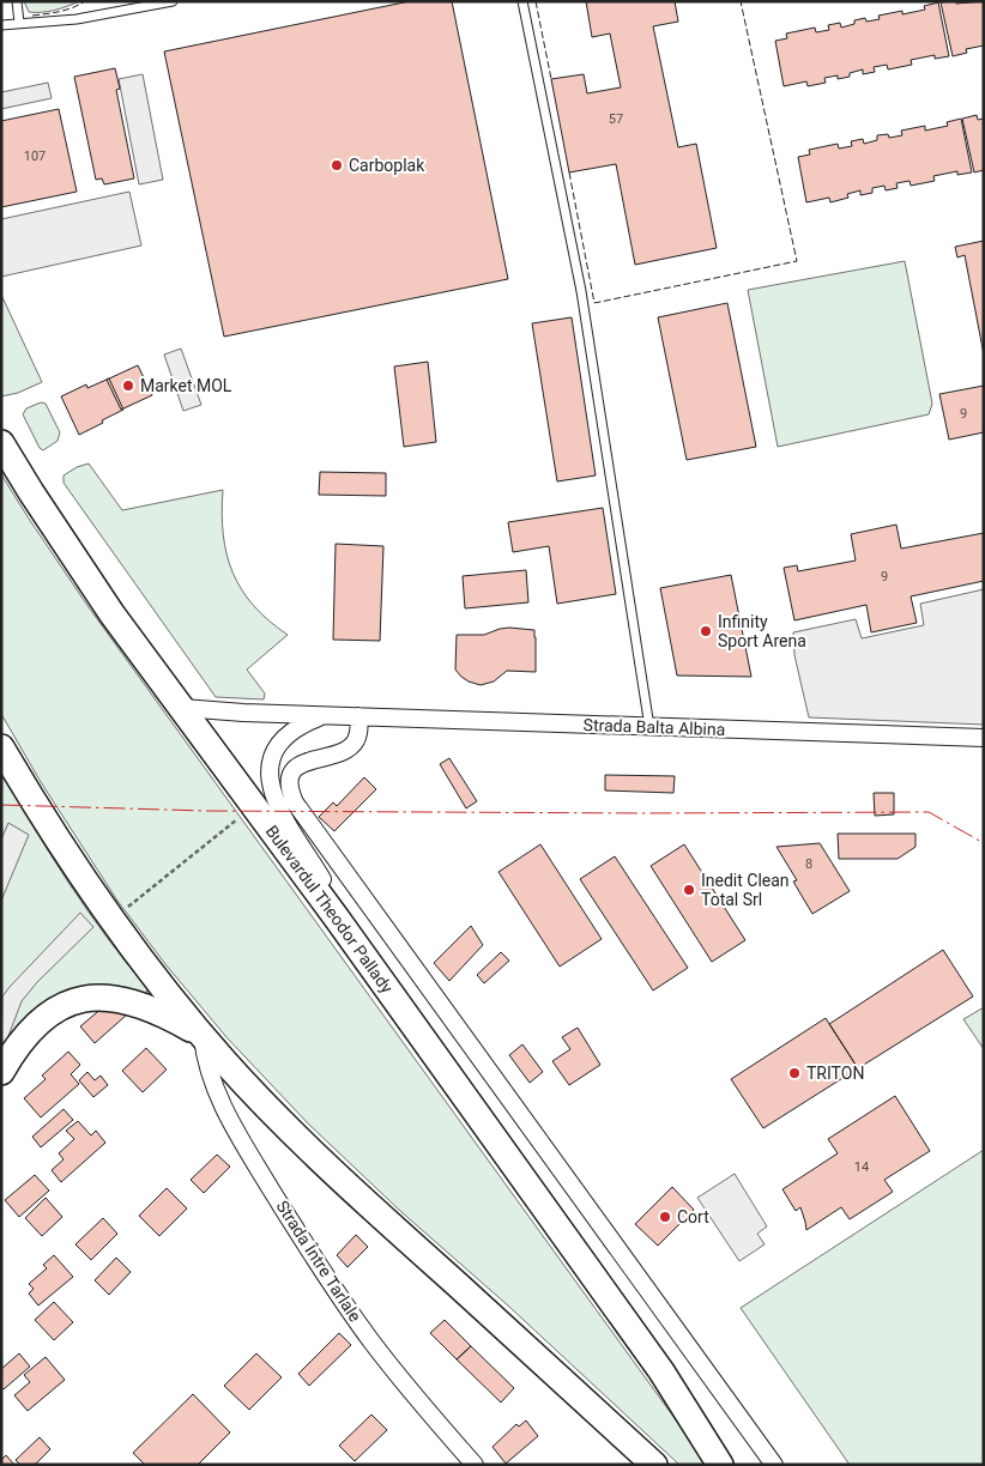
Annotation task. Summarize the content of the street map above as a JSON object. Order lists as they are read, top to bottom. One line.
{"streets":{"main road":["Bulevardul Theodor Pallady"],"street":["Strada Balta Albina","Strada Între Tarlale"]},"crossings":[["Strada Balta Albina","Bulevardul Theodor Pallady"]],"places":["Carboplak","Market MOL","Infinity Sport Arena","Inedit Clean Total Srl","TRITON","Cort"],"house_numbers":["57","107","9","9","8","14"]}
